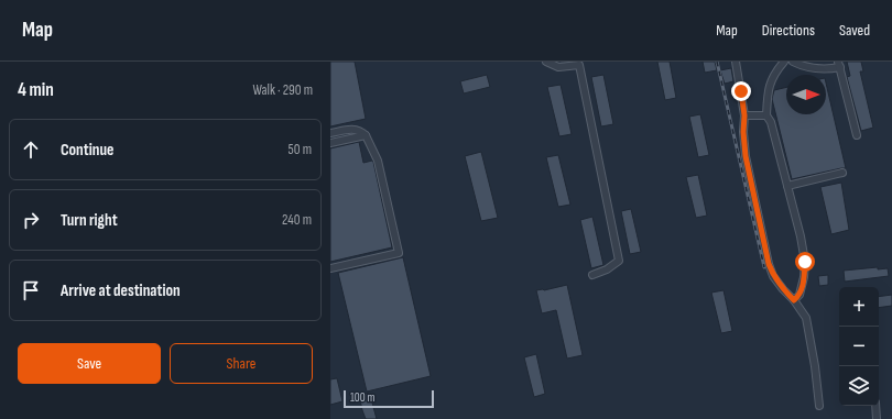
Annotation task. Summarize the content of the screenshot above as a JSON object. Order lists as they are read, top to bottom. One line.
{"scale_bar":"100 m","north":"right","page":{"header":"Map","nav":["Map","Directions","Saved"],"heading":["4 min","Walk · 290 m"],"list":[["Continue","50 m"],["Turn right","240 m"],"Arrive at destination"],"map_buttons":["+","−"],"buttons":["Save","Share"],"scale":"100 m"}}
